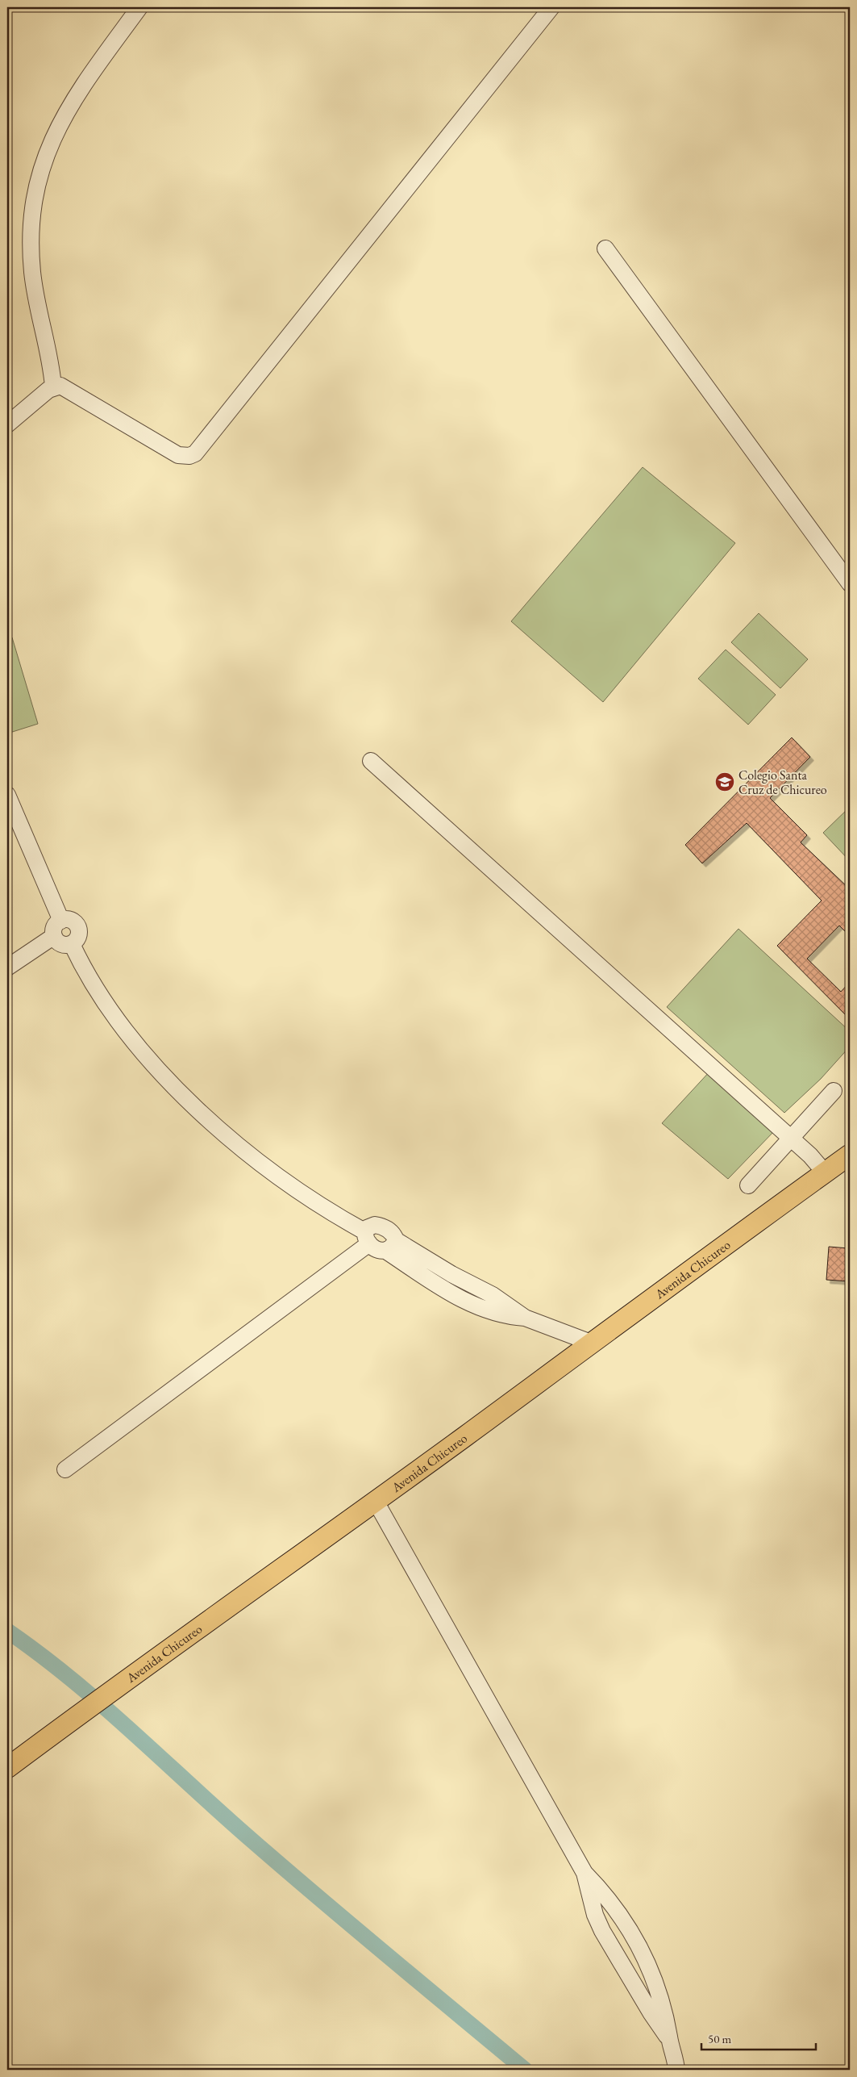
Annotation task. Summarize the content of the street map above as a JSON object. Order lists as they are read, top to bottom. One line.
{"streets":{"main road":["Avenida Chicureo"]},"places":{"school or university":["Colegio Santa Cruz de Chicureo"]},"scale_bar":"50 m"}
